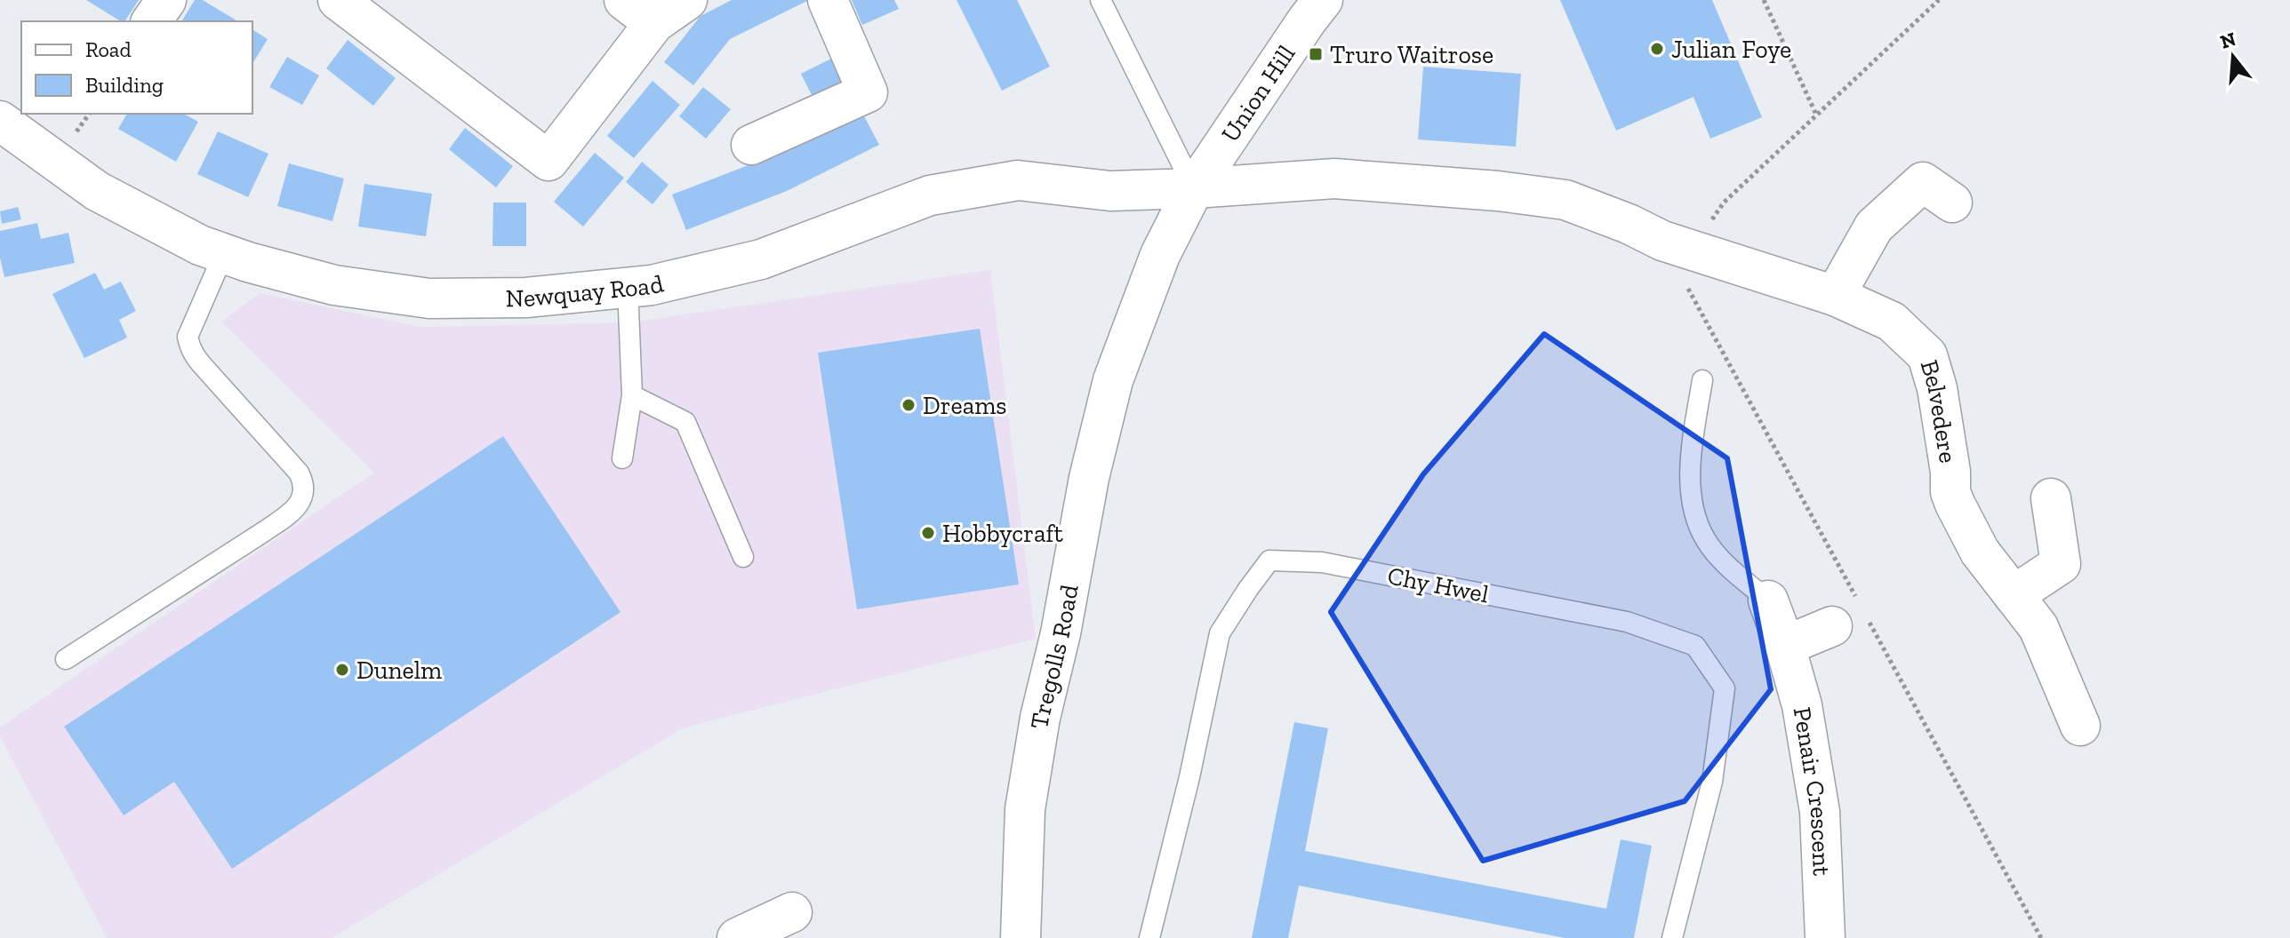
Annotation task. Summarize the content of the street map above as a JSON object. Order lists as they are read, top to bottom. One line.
{"streets":{"main road":["Union Hill","Newquay Road","Belvedere","Tregolls Road","Penair Crescent"],"lane":["Chy Hwel"]},"crossings":[["Union Hill","Newquay Road"],["Union Hill","Tregolls Road"],["Newquay Road","Belvedere"]],"places":{"other":["Julian Foye","Dreams","Hobbycraft","Dunelm"],"transit":["Truro Waitrose"]},"legend":["Road","Building"],"north":"top"}
